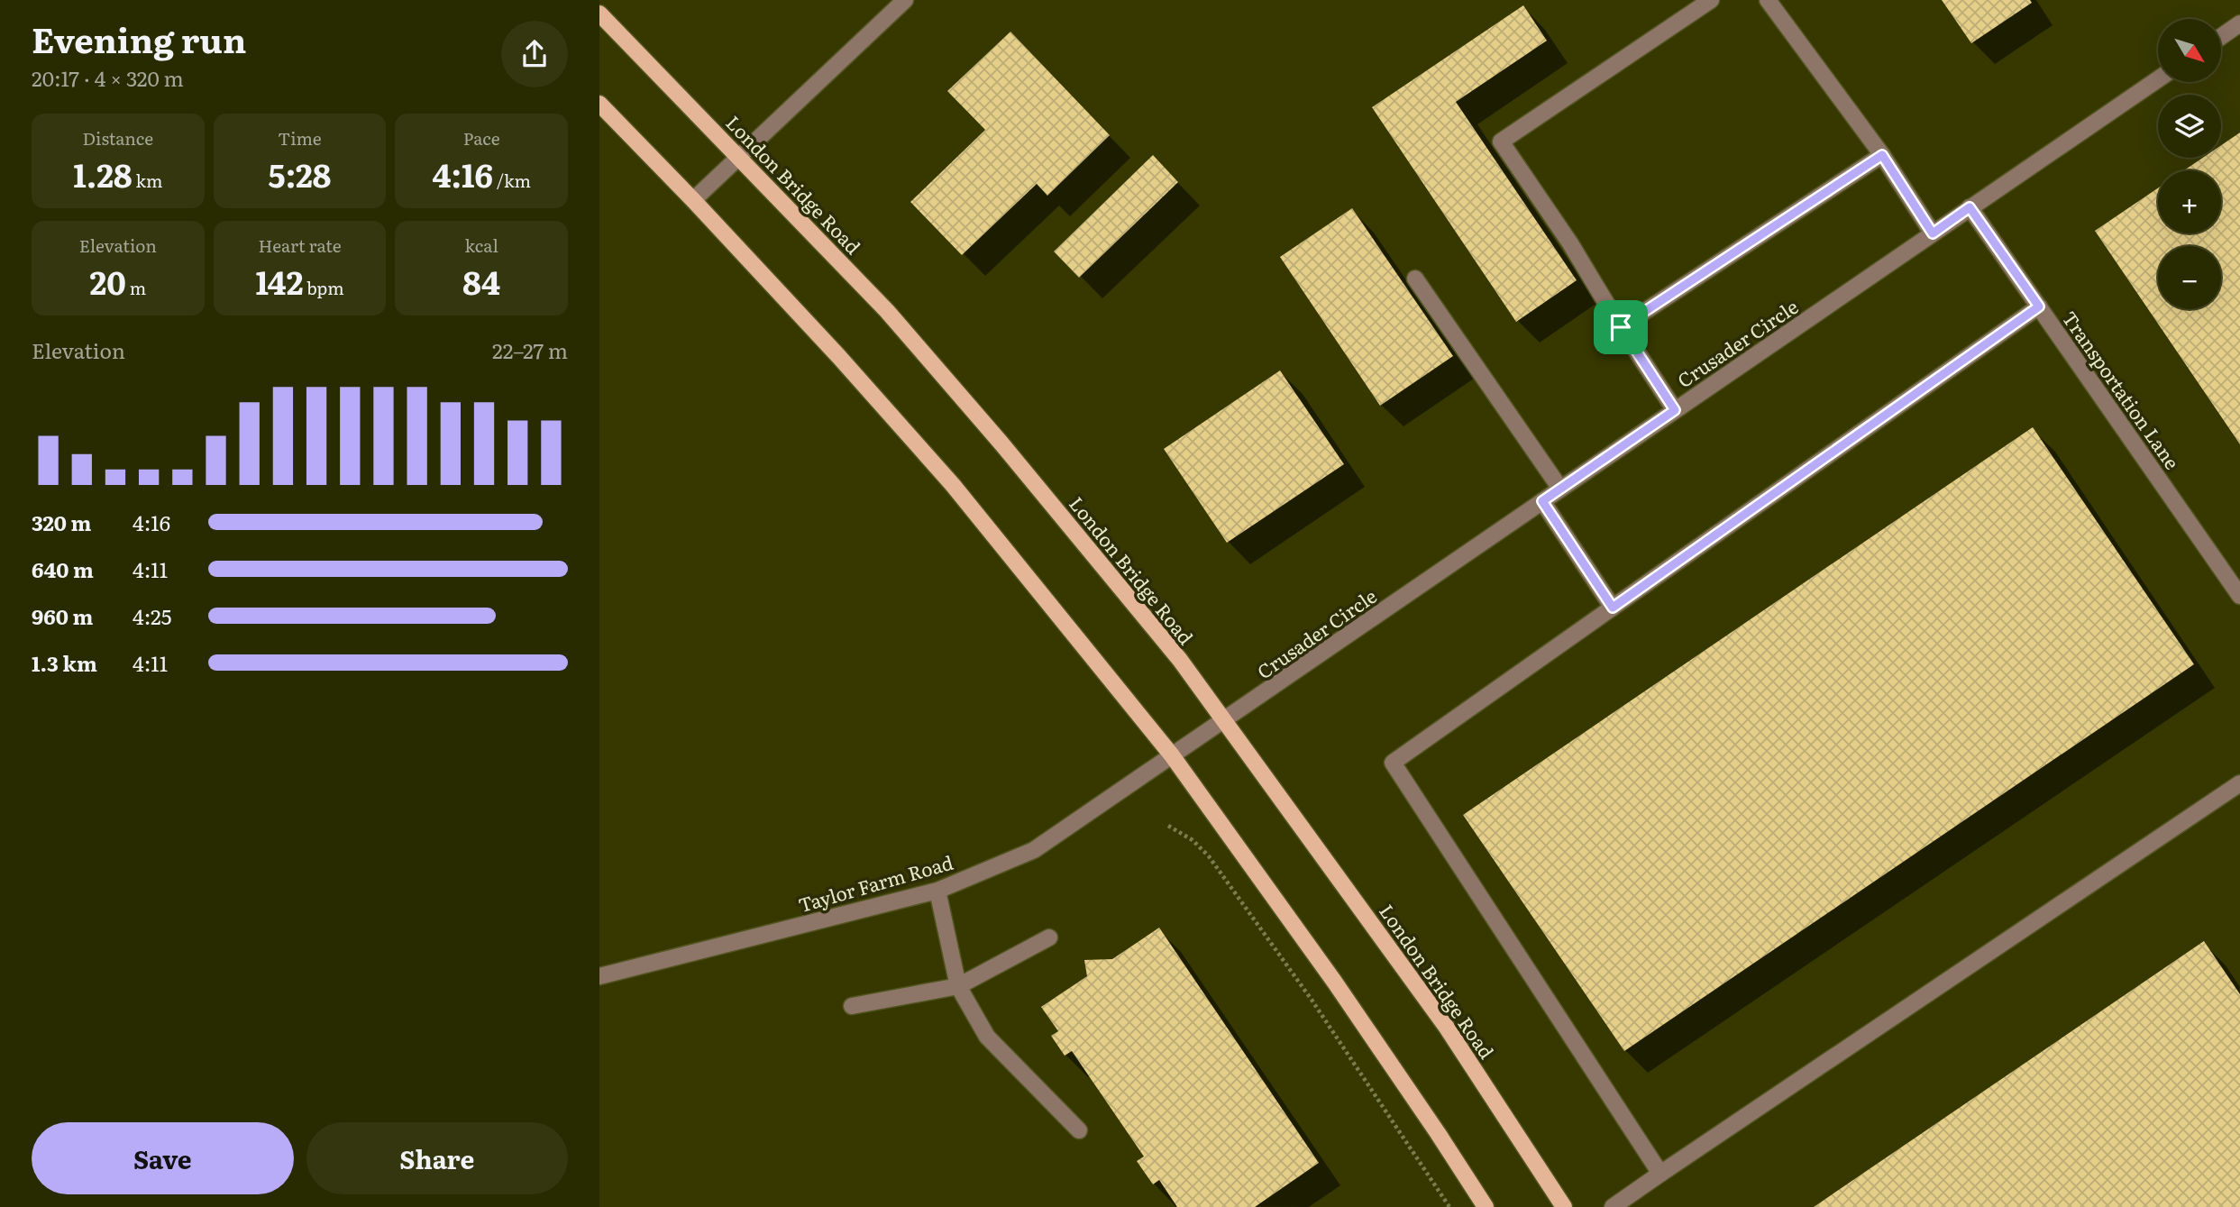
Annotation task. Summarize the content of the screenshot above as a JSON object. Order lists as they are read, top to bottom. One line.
{"streets":{"main road":["London Bridge Road"],"street":["Crusader Circle","Transportation Lane","Taylor Farm Road"]},"crossings":[["London Bridge Road","Crusader Circle"],["Crusader Circle","Transportation Lane"],["Crusader Circle","Taylor Farm Road"]],"north":"bottom right","page":{"heading":["Evening run","20:17 · 4 × 320 m"],"map_buttons":["+","−"],"stats":[["Distance","1.28 km"],["Time","5:28"],["Pace","4:16 /km"],["Elevation","20 m"],["Heart rate","142 bpm"],["kcal","84"]],"chart":["Elevation","22–27 m"],"list":[{"name":"320 m","note":"4:16"},{"name":"640 m","note":"4:11"},{"name":"960 m","note":"4:25"},{"name":"1.3 km","note":"4:11"}],"buttons":["Save","Share"]}}
